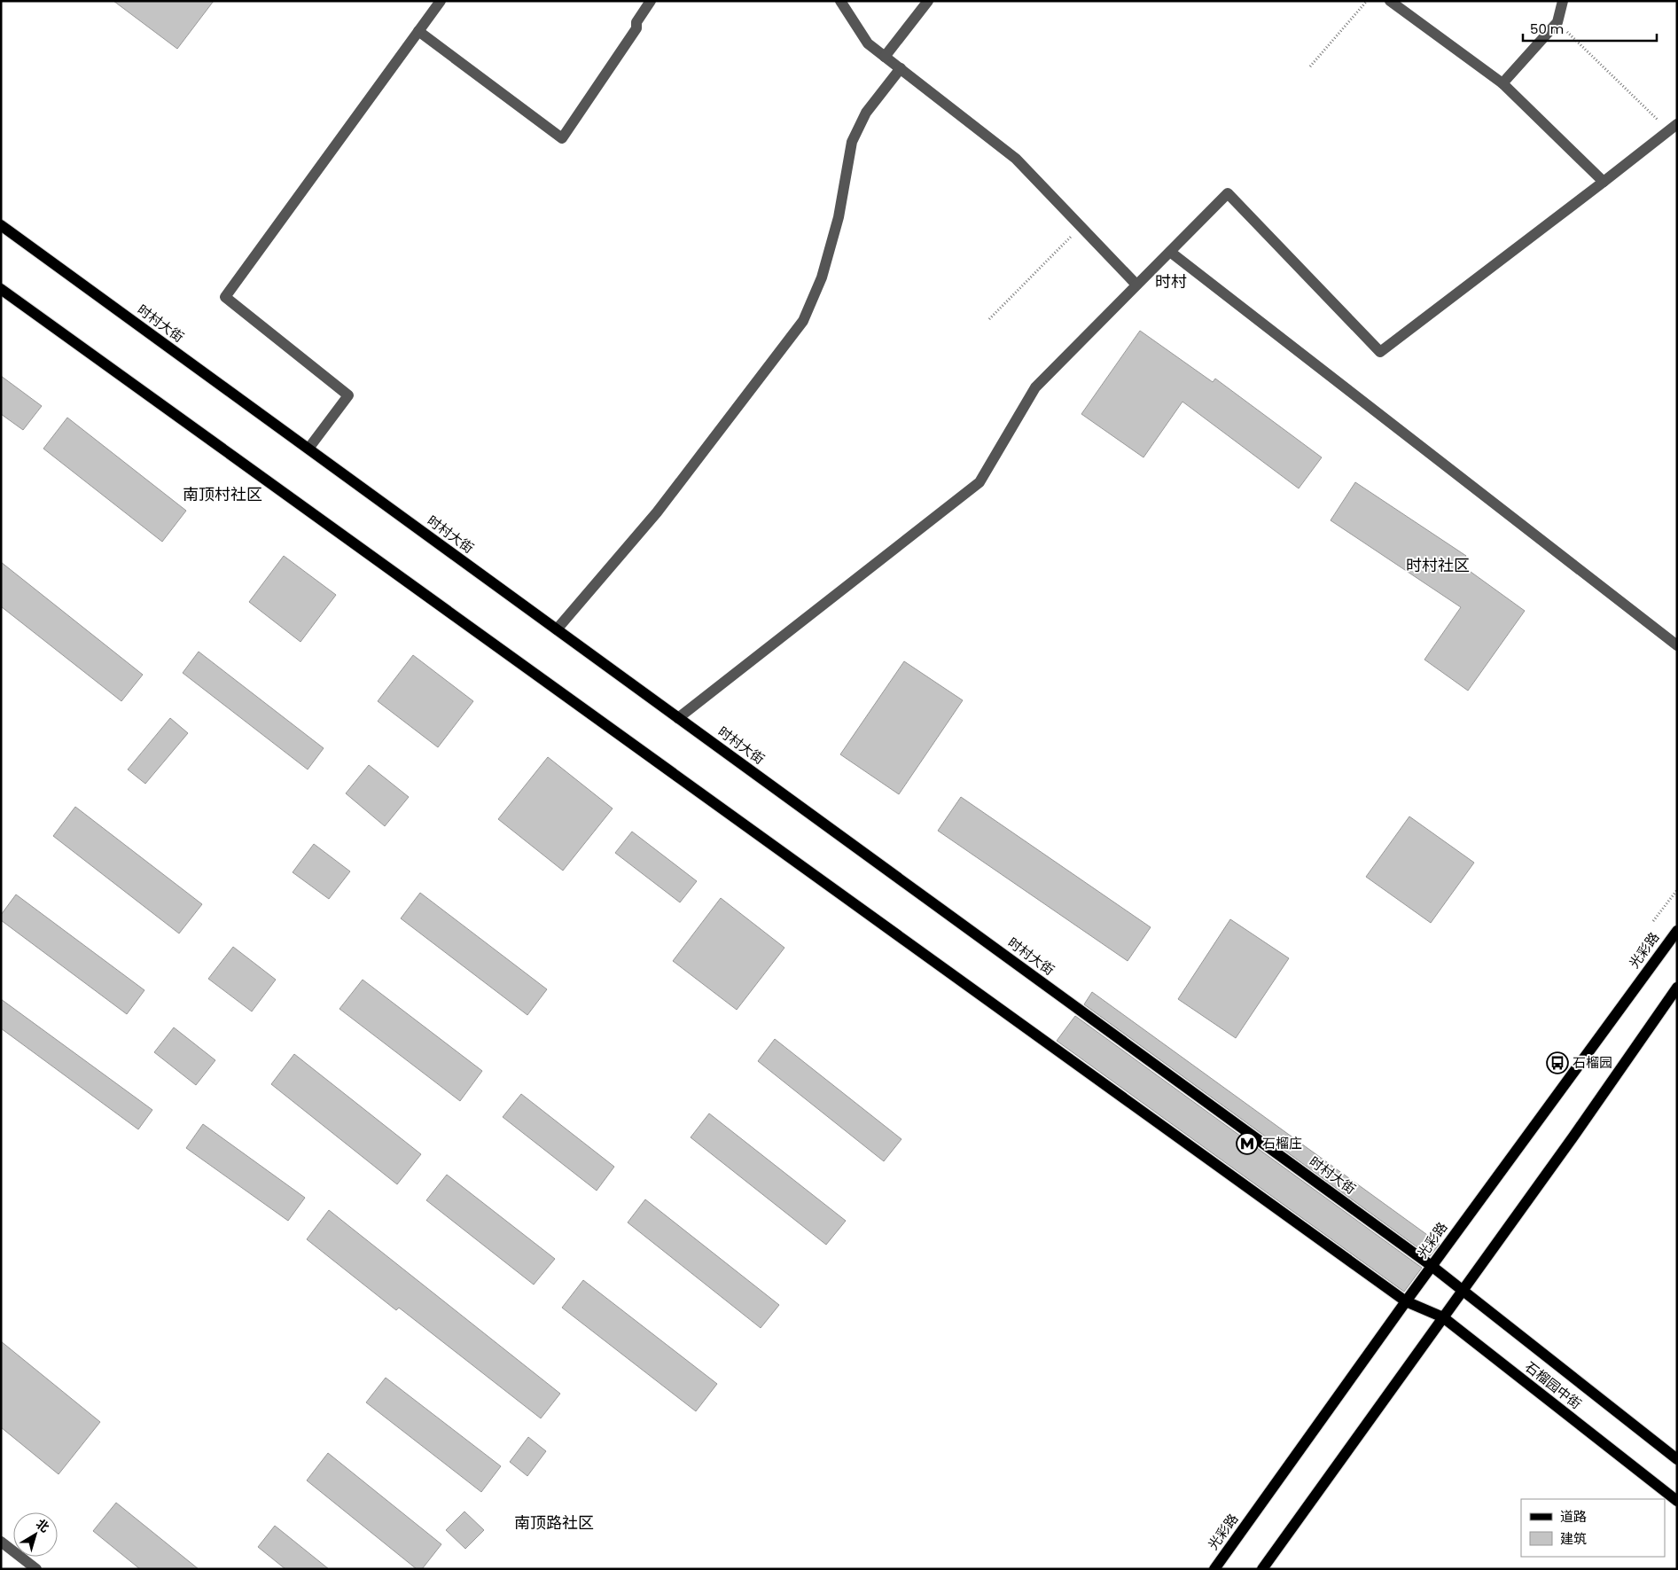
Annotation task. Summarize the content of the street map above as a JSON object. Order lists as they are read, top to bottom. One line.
{"streets":{"main road":["时村大街","光彩路","石榴园中街"]},"crossings":[["时村大街","光彩路"],["时村大街","石榴园中街"],["光彩路","石榴园中街"]],"districts":["时村","南顶村社区","时村社区","南顶路社区"],"places":{"bus stop":["石榴园"],"metro station":["石榴庄"]},"legend":["道路","建筑"],"scale_bar":"50 m","north":"top right"}
